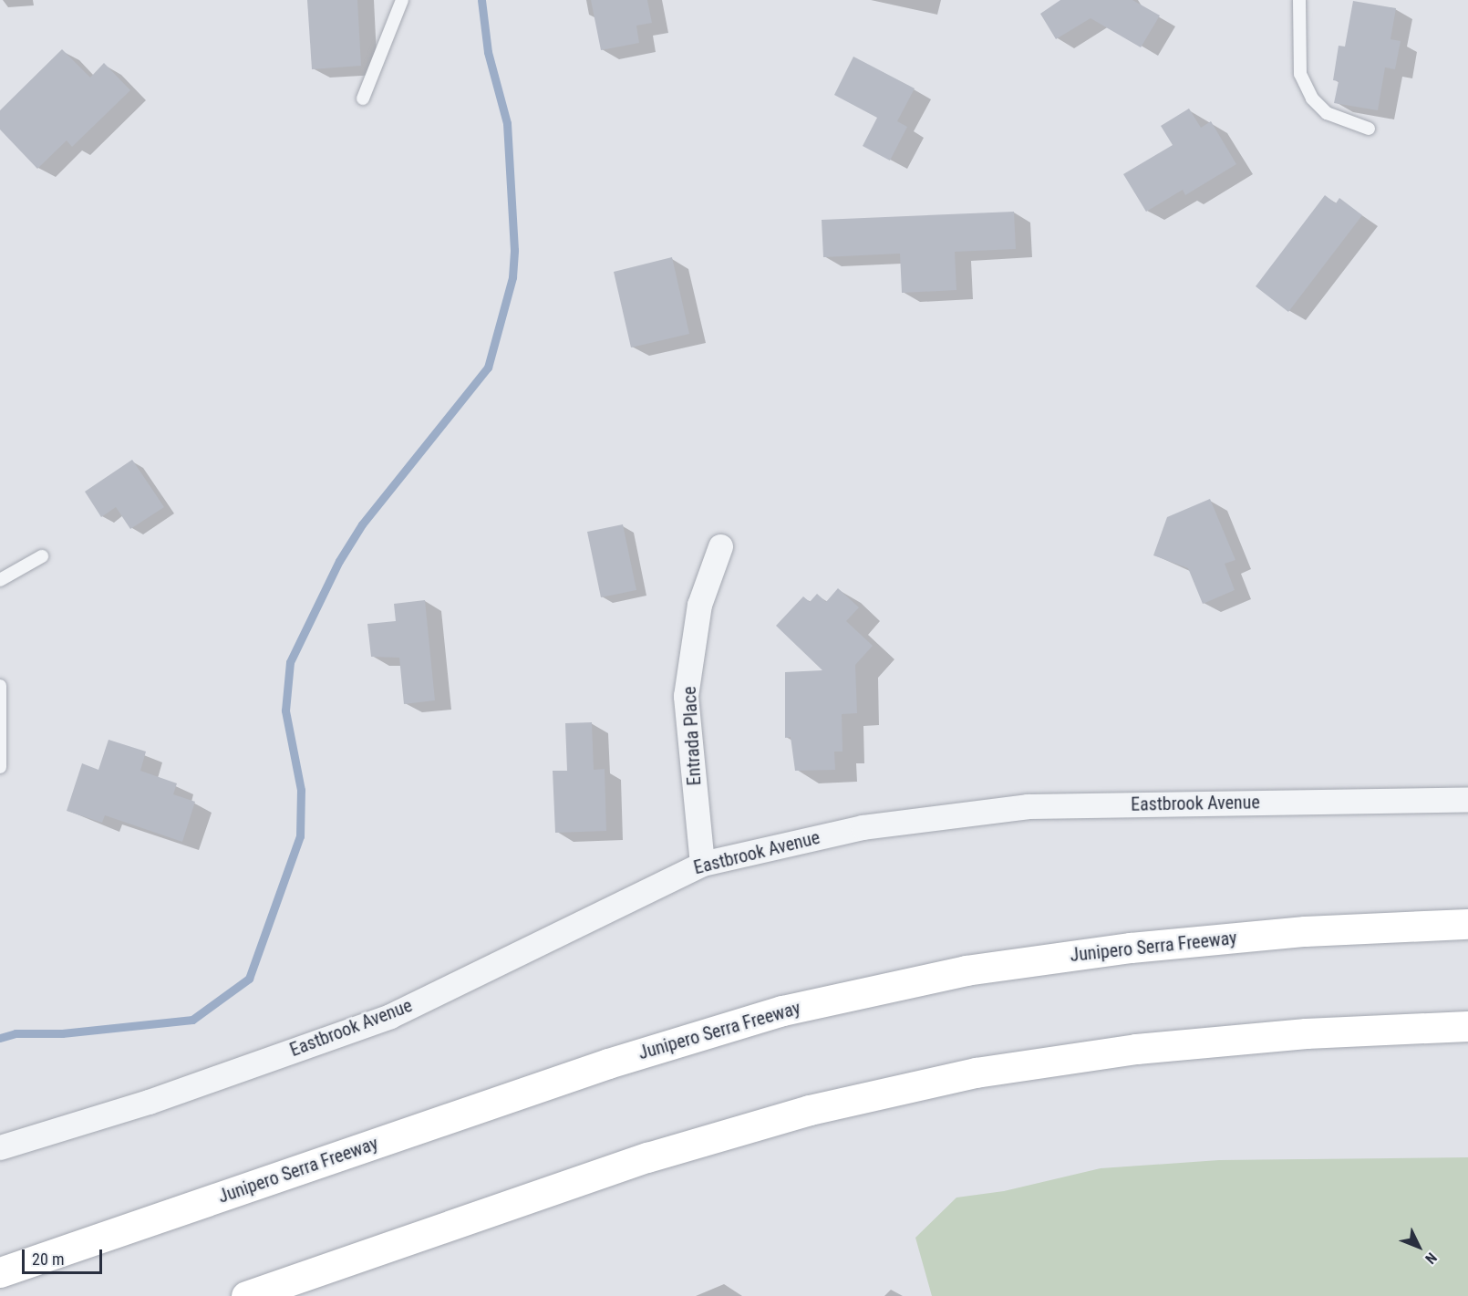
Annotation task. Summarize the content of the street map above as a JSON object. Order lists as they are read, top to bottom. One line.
{"streets":{"highway":["Junipero Serra Freeway"],"street":["Entrada Place","Eastbrook Avenue"]},"crossings":[["Entrada Place","Eastbrook Avenue"]],"scale_bar":"20 m","north":"bottom right"}
